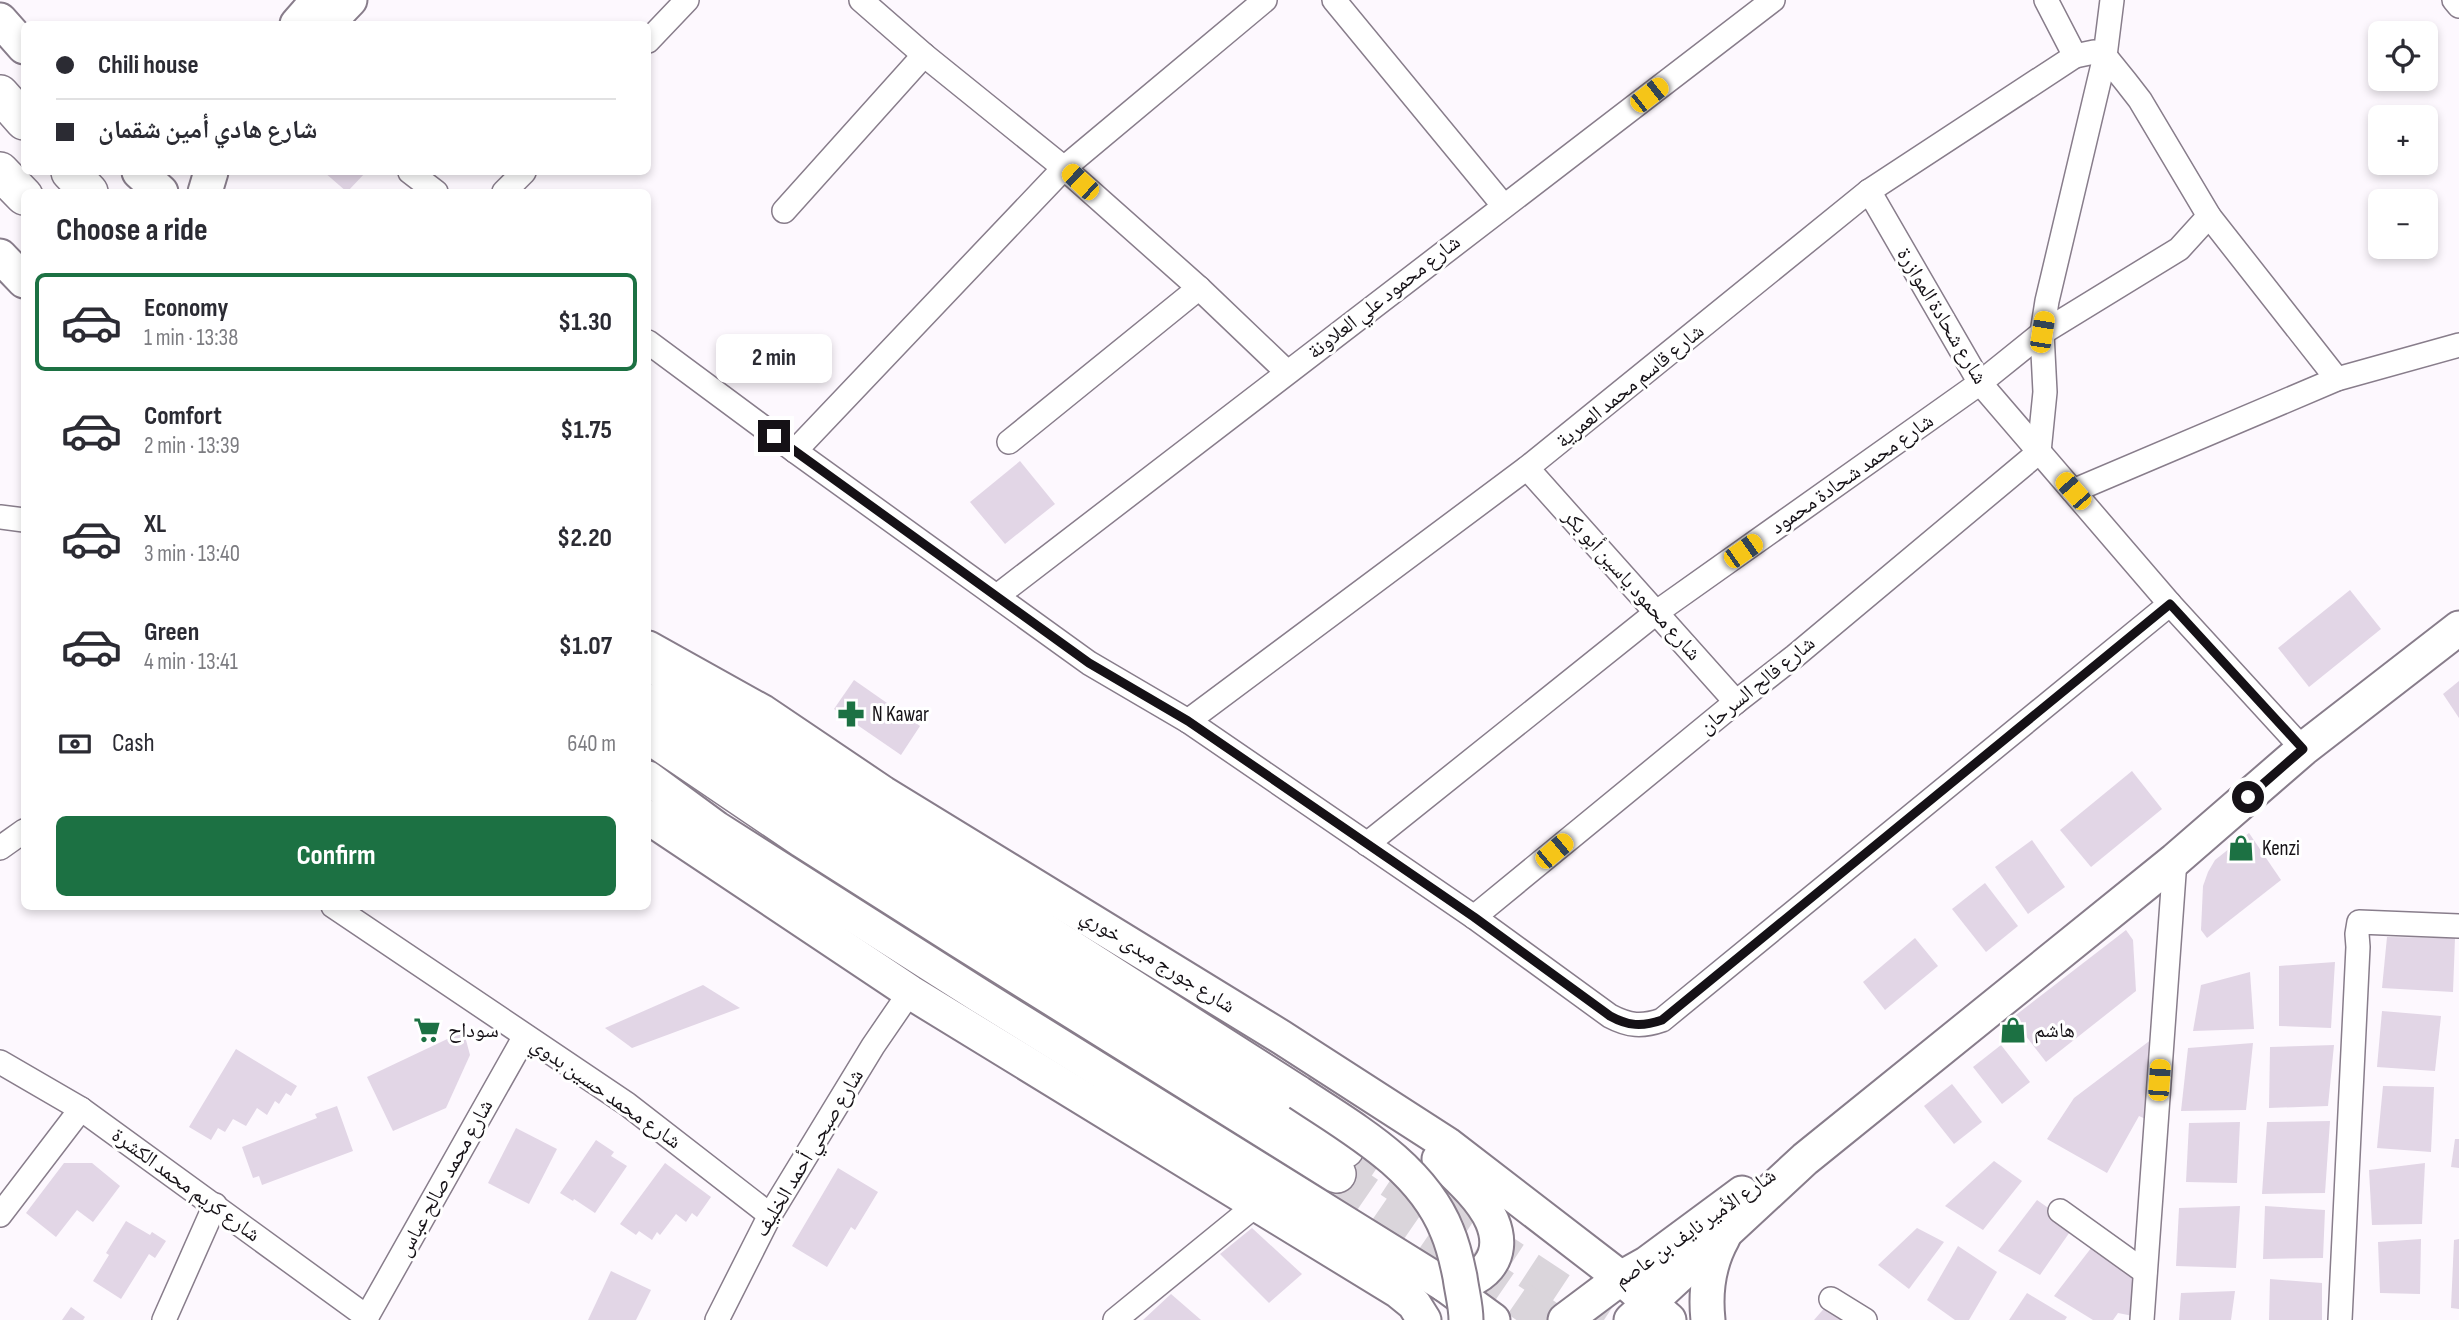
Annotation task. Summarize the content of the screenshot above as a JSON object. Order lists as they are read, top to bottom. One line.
{"streets":{"street":["شارع محمود علي العلاونة","شارع شحادة الموازرة","شارع قاسم محمد العمرية","شارع محمد شحادة محمود","شارع محمود ياسين أبو بكر","شارع فالح السرحان","شارع جورج مبدى خوري","شارع محمد حسين بدوي","شارع صبحي أحمد الخليف","شارع محمد صالح عباس","شارع كريم محمد الكشرة","شارع الأمير نايف بن عاصم"]},"crossings":[["شارع شحادة الموازرة","شارع قاسم محمد العمرية"],["شارع شحادة الموازرة","شارع محمد شحادة محمود"],["شارع شحادة الموازرة","شارع فالح السرحان"],["شارع قاسم محمد العمرية","شارع محمود ياسين أبو بكر"],["شارع محمد شحادة محمود","شارع محمود ياسين أبو بكر"],["شارع محمود ياسين أبو بكر","شارع فالح السرحان"],["شارع جورج مبدى خوري","شارع الأمير نايف بن عاصم"],["شارع محمد حسين بدوي","شارع صبحي أحمد الخليف"],["شارع محمد حسين بدوي","شارع محمد صالح عباس"],["شارع محمد صالح عباس","شارع كريم محمد الكشرة"]],"places":{"pharmacy":["N Kawar"],"shop":["Kenzi","هاشم"],"supermarket":["سوداح"]},"page":{"map_buttons":["+","−"],"banner":["Chili house","شارع هادي أمين شقمان"],"heading":"Choose a ride","list":[{"name":"Economy","note":"1 min · 13:38","value":"$1.30"},{"name":"Comfort","note":"2 min · 13:39","value":"$1.75"},{"name":"XL","note":"3 min · 13:40","value":"$2.20"},{"name":"Green","note":"4 min · 13:41","value":"$1.07"}],"bubble":"2 min","pay":["Cash","640 m"],"buttons":"Confirm"}}
